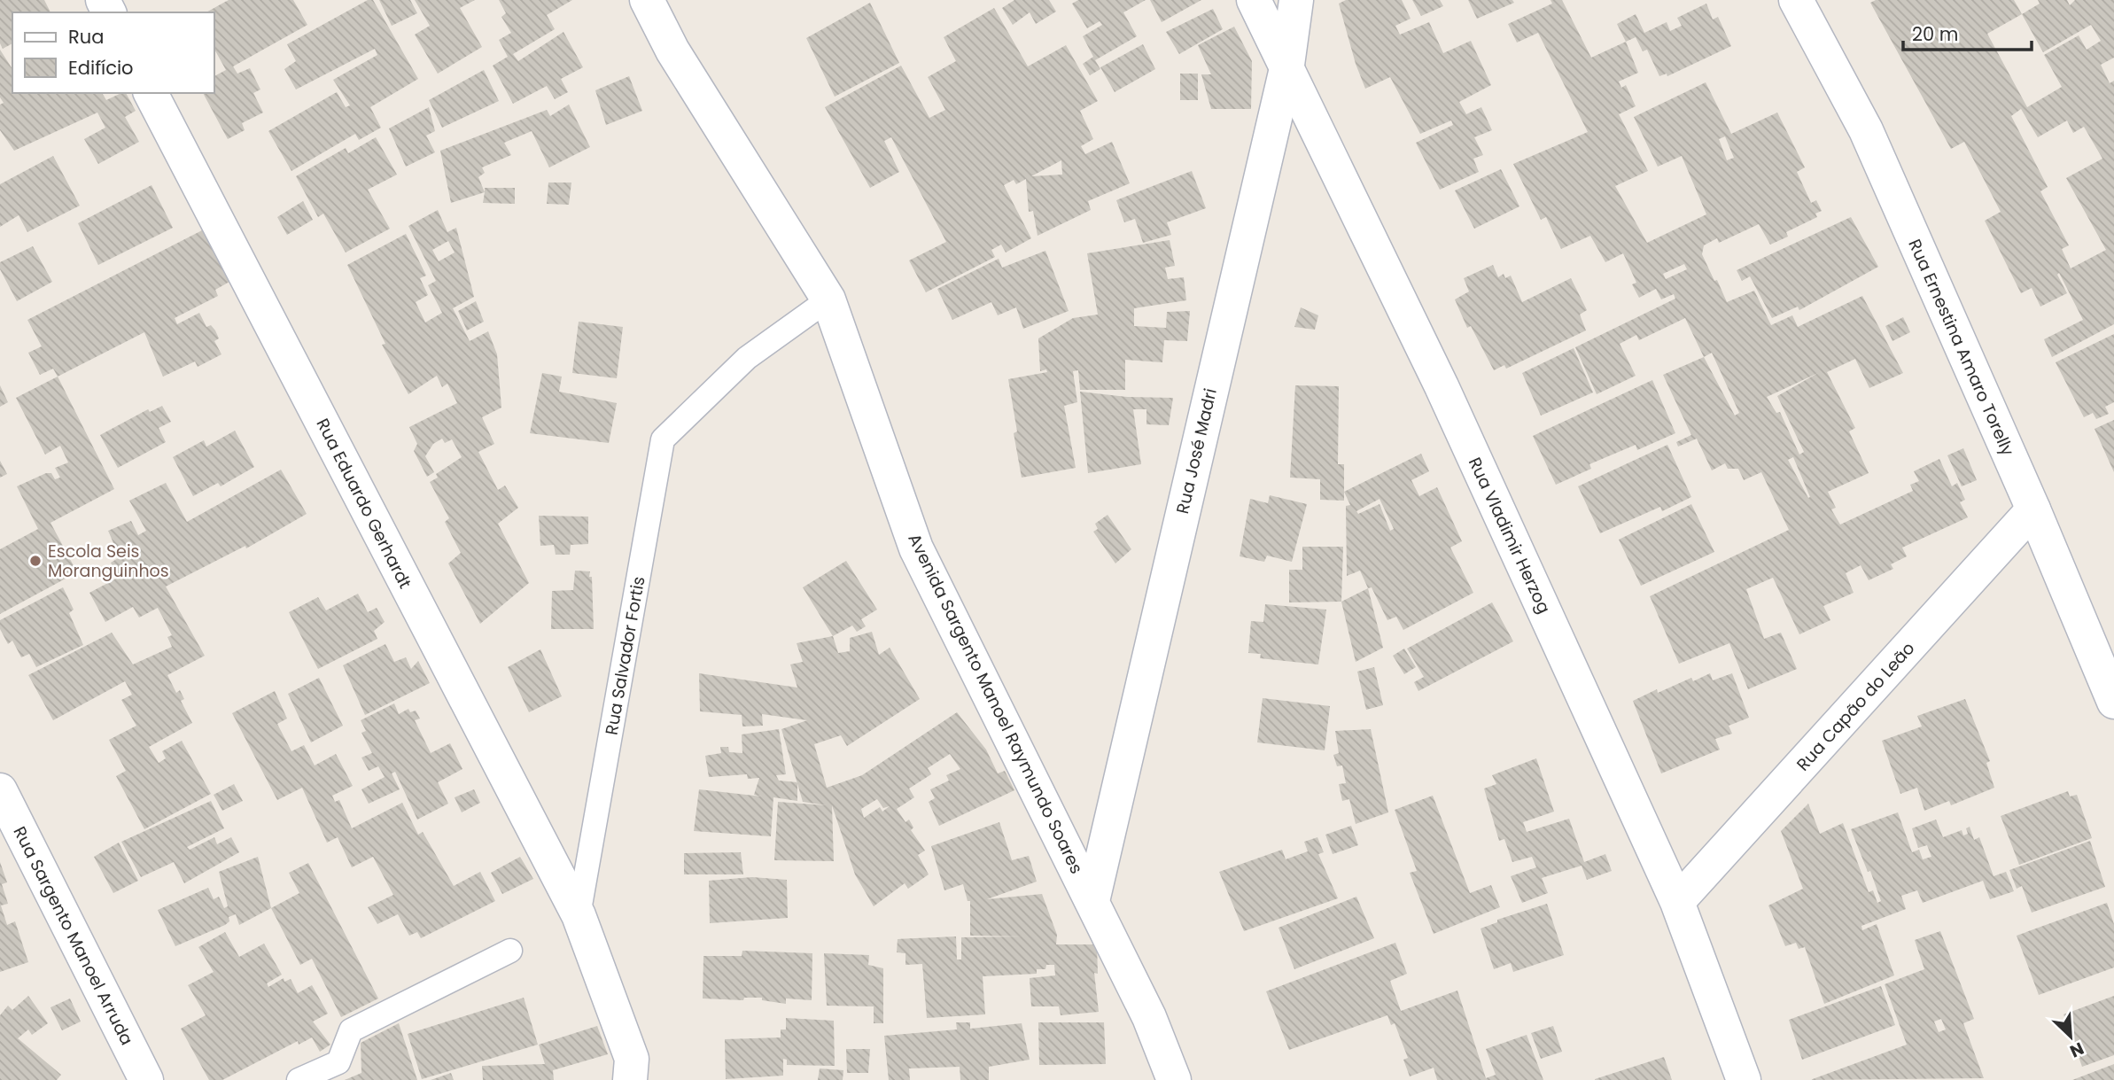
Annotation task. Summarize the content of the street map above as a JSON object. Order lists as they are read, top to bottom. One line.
{"streets":{"street":["Rua Ernestina Amaro Torelly","Rua José Madri","Rua Eduardo Gerhardt","Rua Vladimir Herzog","Avenida Sargento Manoel Raymundo Soares","Rua Capão do Leão","Rua Sargento Manoel Arruda"],"lane":["Rua Salvador Fortis"]},"crossings":[["Rua Ernestina Amaro Torelly","Rua Capão do Leão"],["Rua José Madri","Rua Vladimir Herzog"],["Rua José Madri","Avenida Sargento Manoel Raymundo Soares"],["Rua Eduardo Gerhardt","Rua Salvador Fortis"],["Rua Vladimir Herzog","Rua Capão do Leão"],["Rua Salvador Fortis","Avenida Sargento Manoel Raymundo Soares"]],"places":["Escola Seis Moranguinhos"],"legend":["Rua","Edifício"],"scale_bar":"20 m","north":"bottom right"}
